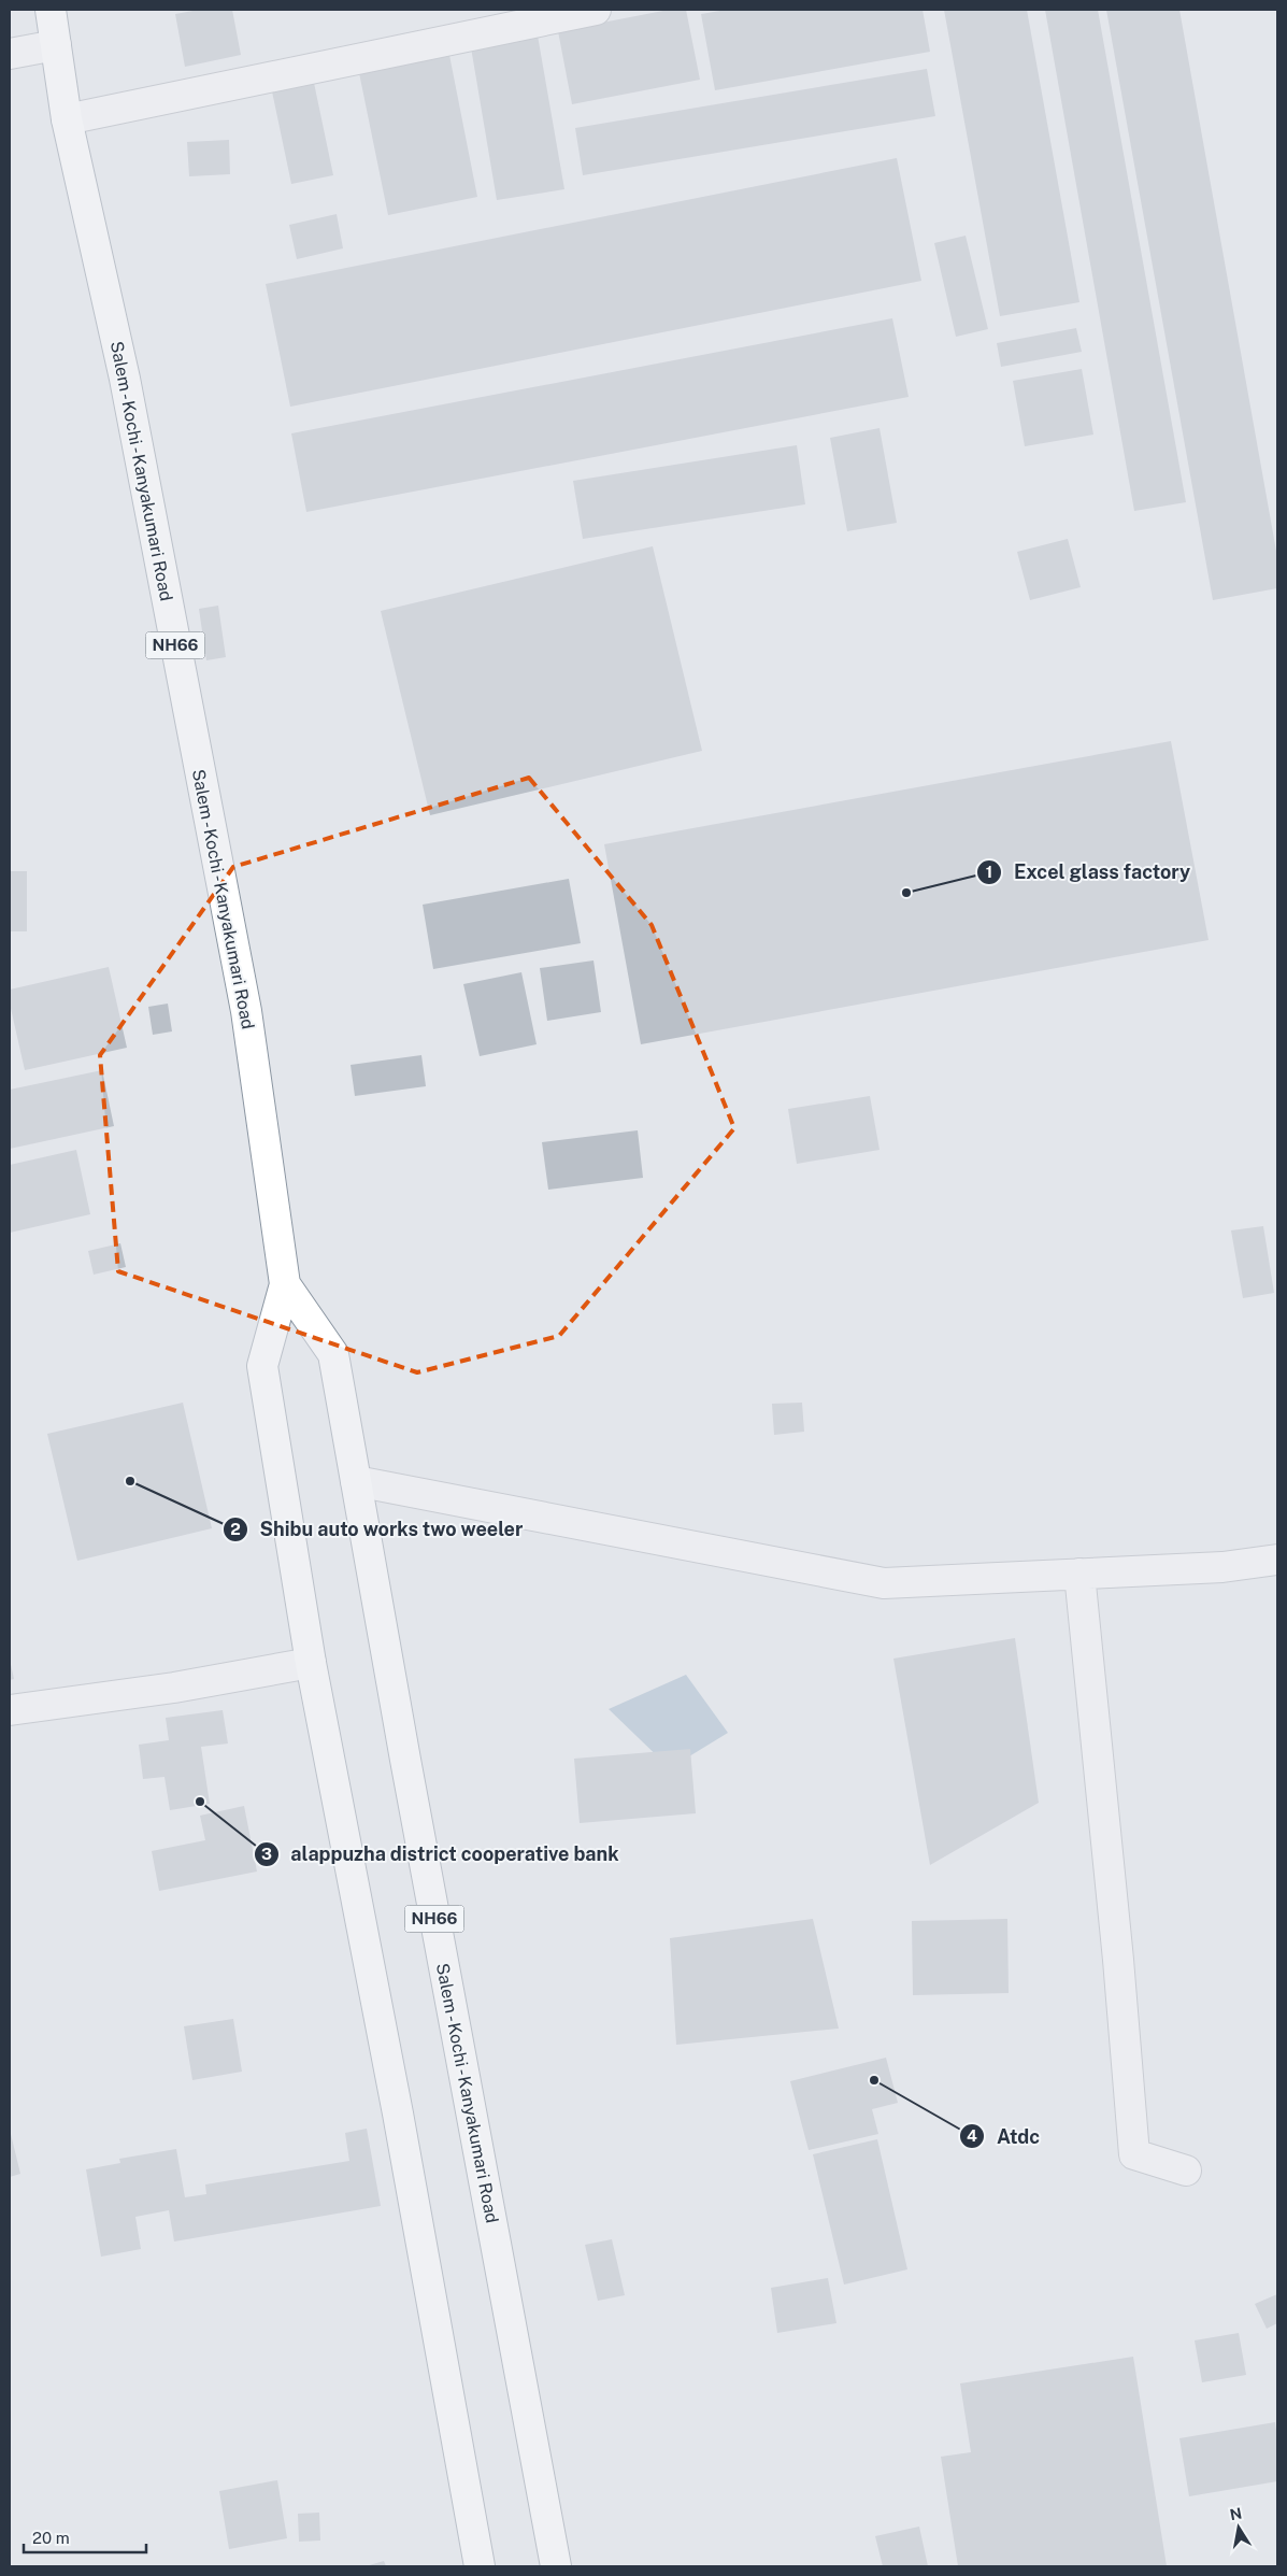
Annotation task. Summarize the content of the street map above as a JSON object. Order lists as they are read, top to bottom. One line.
{"streets":{"highway":["Salem - Kochi - Kanyakumari Road","NH66"]},"places":["Excel glass factory","Shibu auto works two weeler","alappuzha district cooperative bank","Atdc"],"scale_bar":"20 m","north":"top"}
